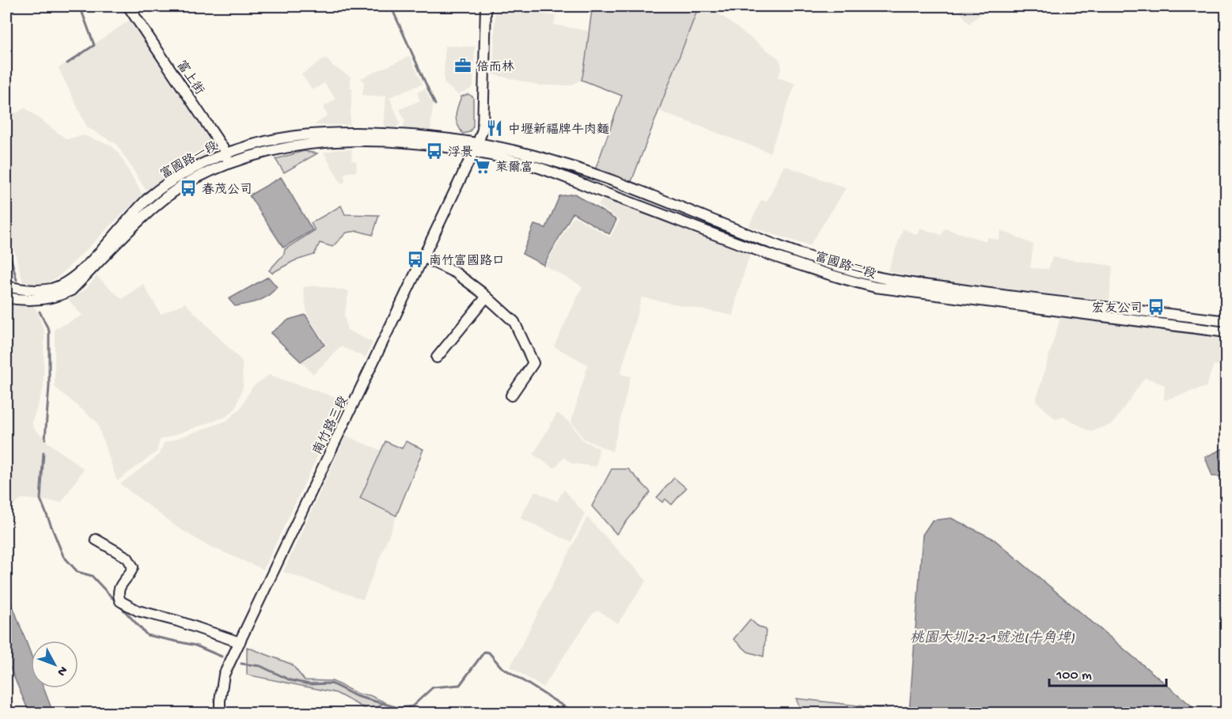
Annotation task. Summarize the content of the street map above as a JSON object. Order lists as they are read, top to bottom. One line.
{"streets":{"street":["富上街","富國路一段","富國路二段","南竹路三段"]},"crossings":[["富上街","富國路一段"],["富國路一段","富國路二段"],["富國路一段","南竹路三段"],["富國路二段","南竹路三段"]],"water":["桃園大圳2-2-1號池(牛角埤)"],"places":{"office":["倍而林"],"restaurant":["中壢新福牌牛肉麵"],"bus stop":["浮景","春茂公司","南竹富國路口","宏友公司"],"supermarket":["萊爾富"]},"scale_bar":"100 m","north":"bottom right"}
